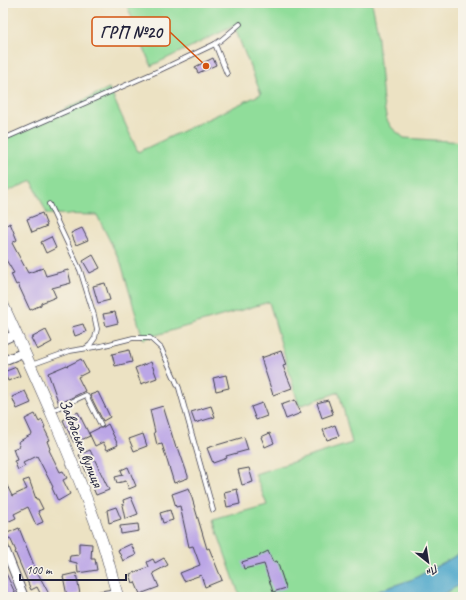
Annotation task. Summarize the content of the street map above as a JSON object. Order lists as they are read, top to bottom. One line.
{"streets":{"main road":["Заводська вулиця"]},"places":["ГРП №20"],"scale_bar":"100 m","north":"bottom right"}
